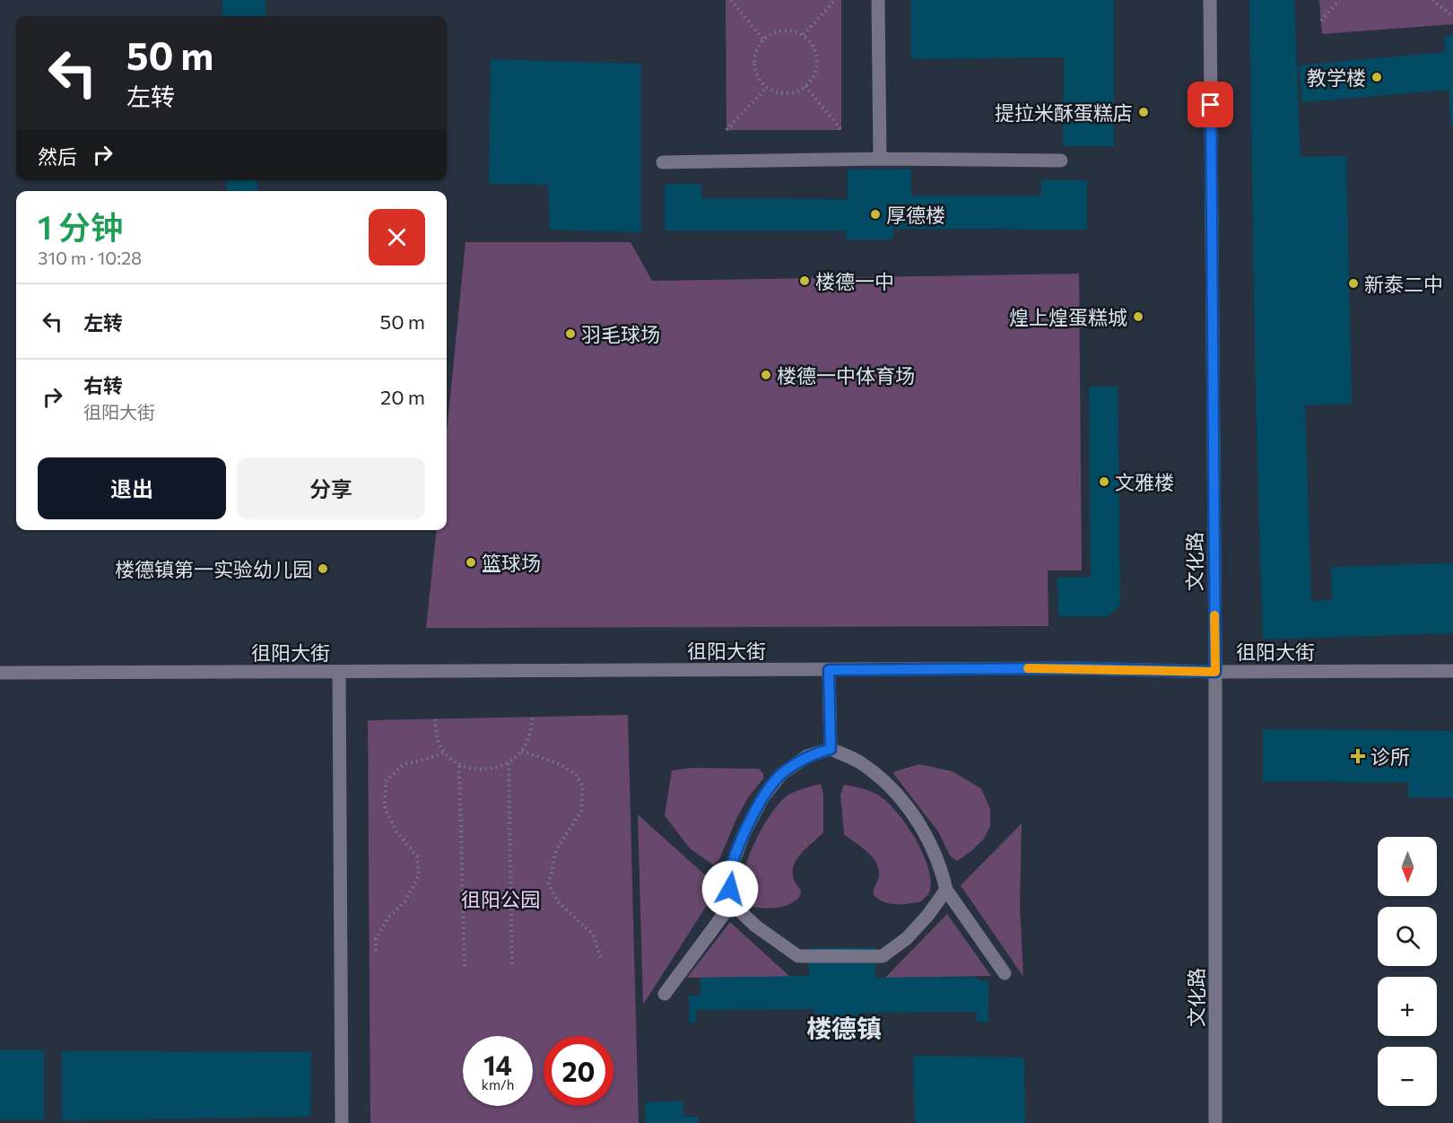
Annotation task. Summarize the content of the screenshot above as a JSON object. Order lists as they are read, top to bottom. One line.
{"streets":{"street":["文化路","徂阳大街"]},"crossings":[["文化路","徂阳大街"]],"districts":["楼德镇"],"parks":["徂阳公园"],"places":{"other":["教学楼","提拉米酥蛋糕店","厚德楼","楼德一中","新泰二中","煌上煌蛋糕城","羽毛球场","楼德一中体育场","文雅楼","篮球场","楼德镇第一实验幼儿园"],"health":["诊所"]},"north":"bottom","page":{"turn":["50 m","左转"],"then":"然后","heading":["1 分钟","310 m · 10:28"],"list":[{"name":"左转","value":"50 m"},{"name":"右转","note":"徂阳大街","value":"20 m"}],"buttons":["退出","分享"],"map_buttons":["+","−"],"speed":"14 km/h","limit":"20"}}
